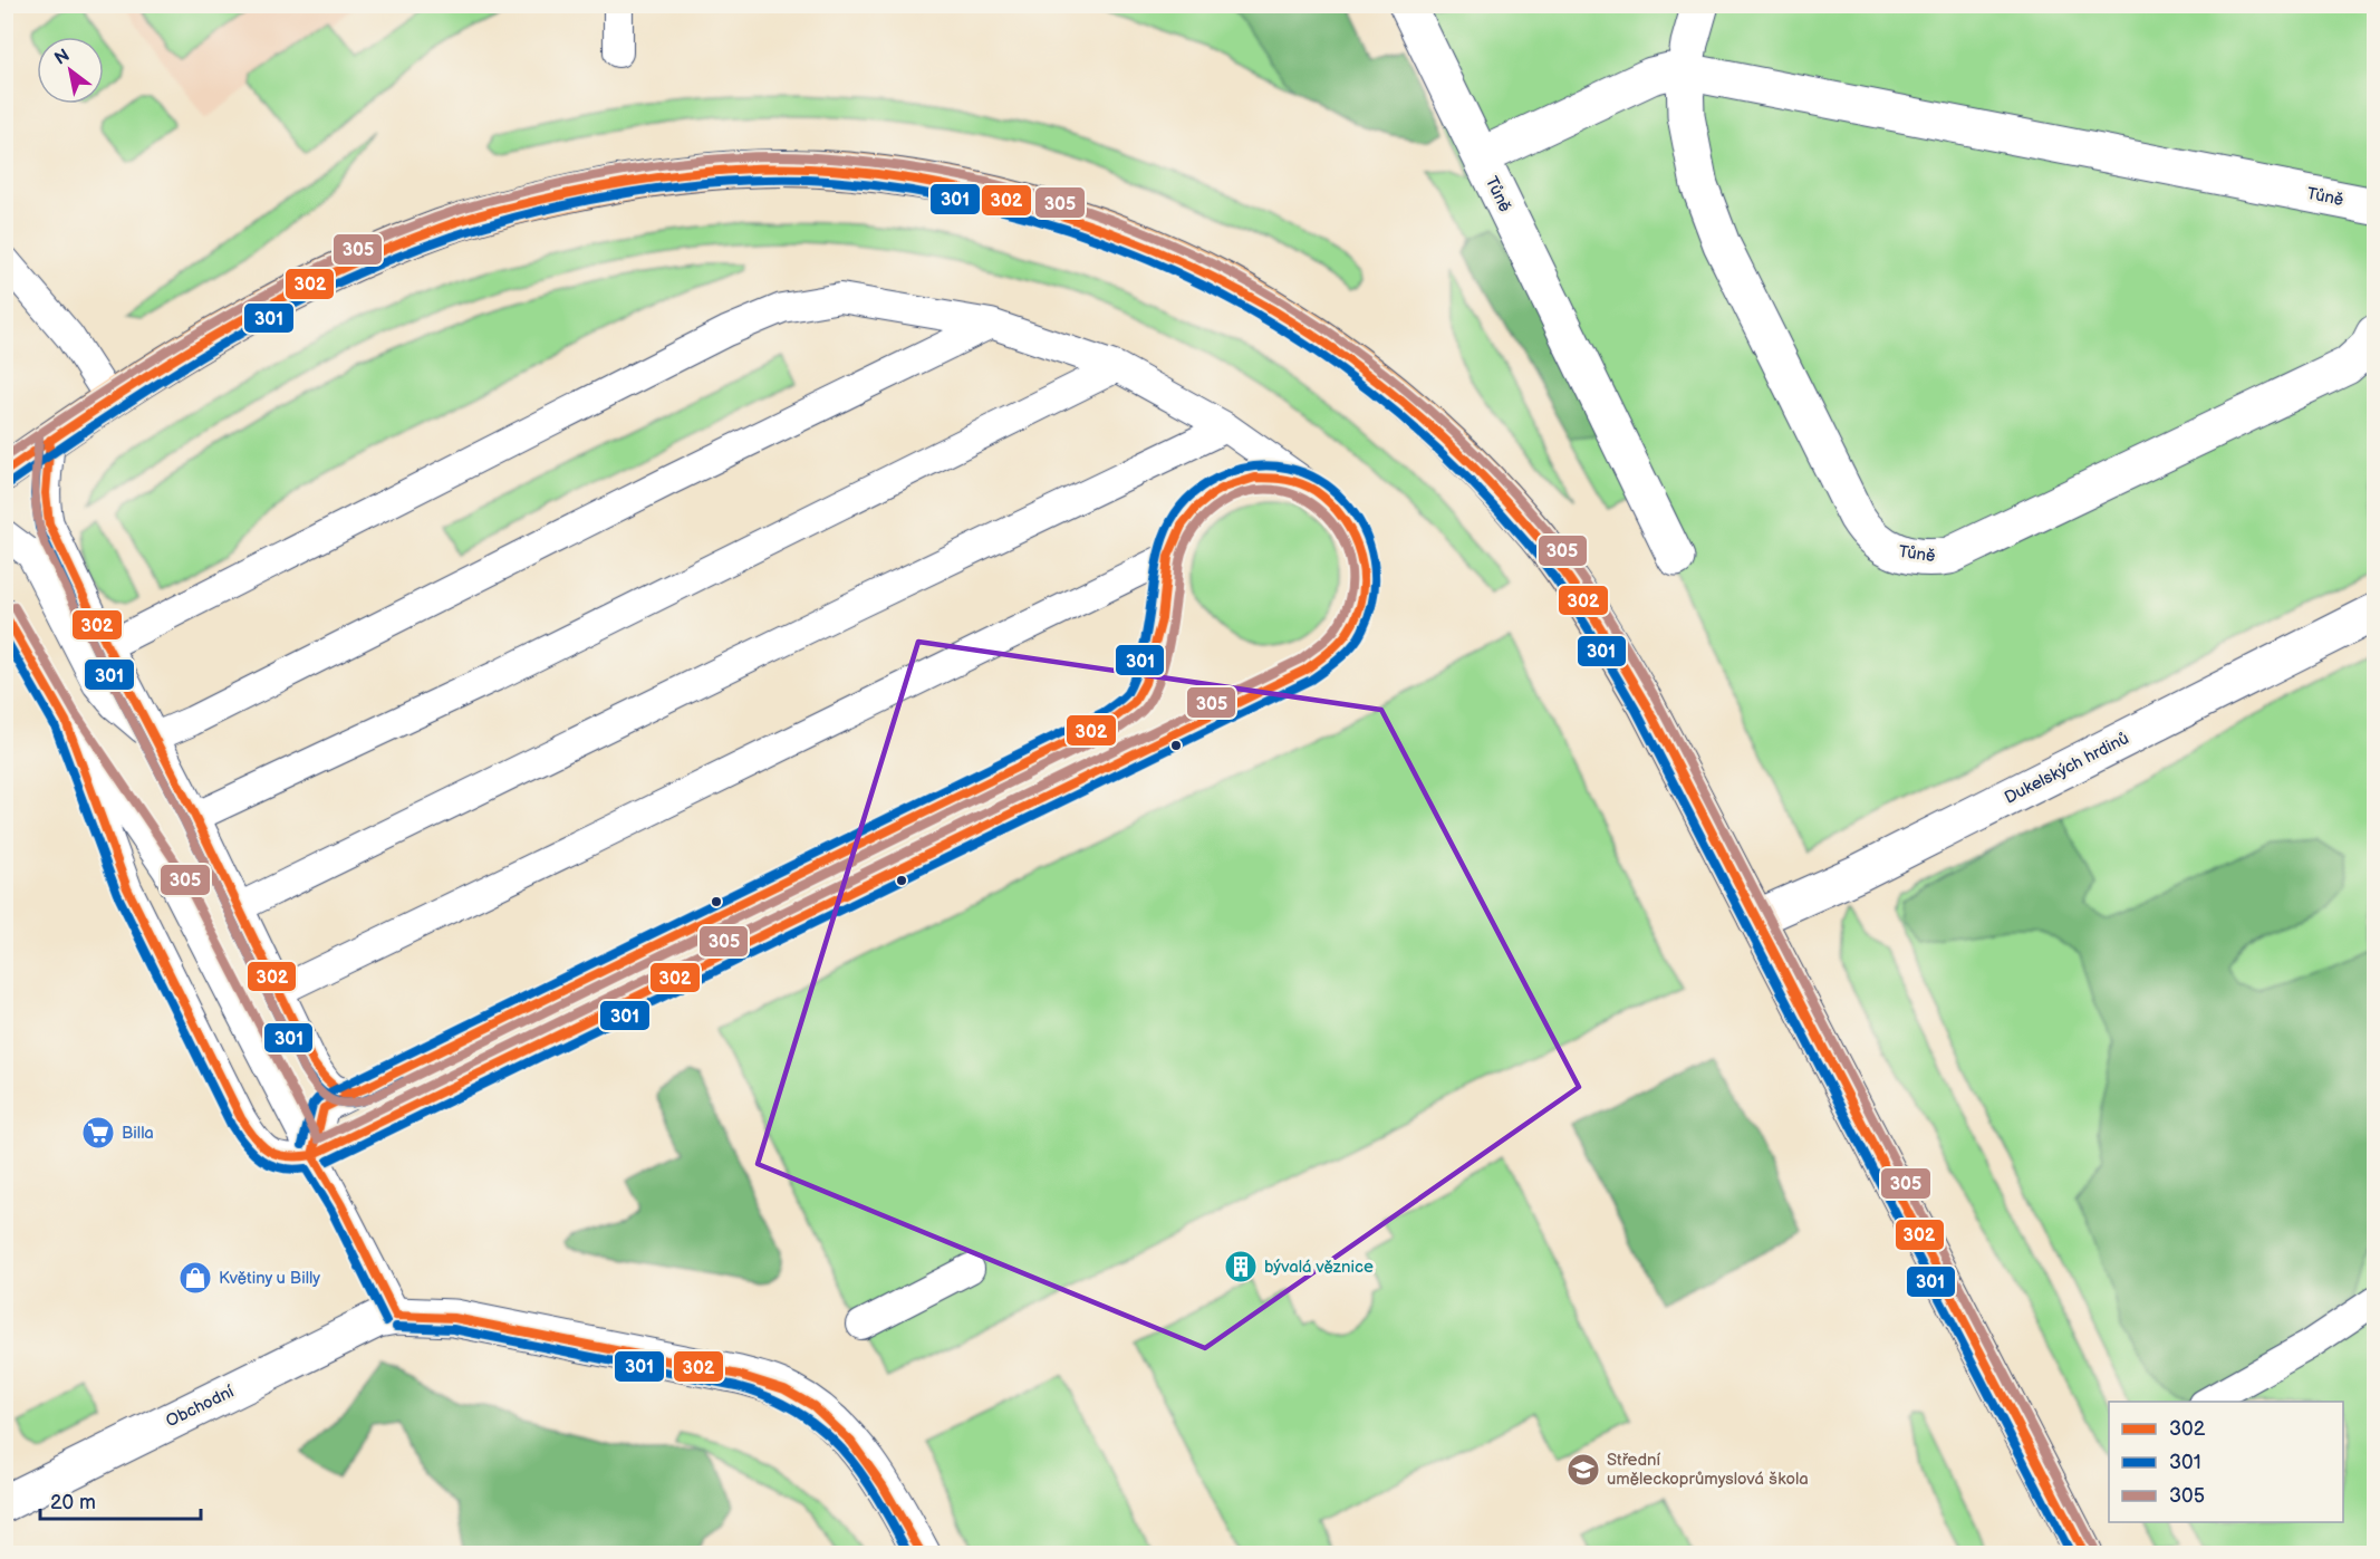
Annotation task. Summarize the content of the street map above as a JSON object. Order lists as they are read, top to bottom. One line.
{"streets":{"street":["Tůně","Dukelských hrdinů","Obchodní"]},"places":{"supermarket":["Billa"],"building":["bývalá věznice"],"shop":["Květiny u Billy"],"school or university":["Střední uměleckoprůmyslová škola"]},"lines":["transit line 305","transit line 302","transit line 301"],"legend":["302","301","305"],"scale_bar":"20 m","north":"top left"}
